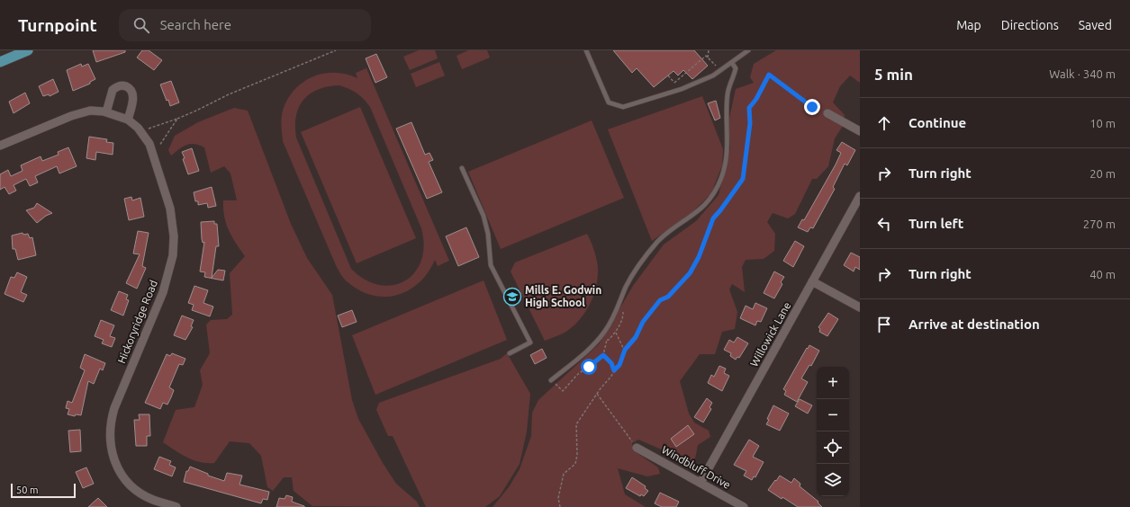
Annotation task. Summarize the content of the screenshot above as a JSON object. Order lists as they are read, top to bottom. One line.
{"streets":{"street":["Hickoryridge Road","Willowick Lane","Windbluff Drive"]},"crossings":[["Willowick Lane","Windbluff Drive"]],"places":{"school or university":["Mills E. Godwin High School"]},"scale_bar":"50 m","page":{"header":"Turnpoint","search":"Search here","nav":["Map","Directions","Saved"],"heading":["5 min","Walk · 340 m"],"list":[["Continue","10 m"],["Turn right","20 m"],["Turn left","270 m"],["Turn right","40 m"],"Arrive at destination"],"map_buttons":["+","−"],"scale":"50 m"}}
